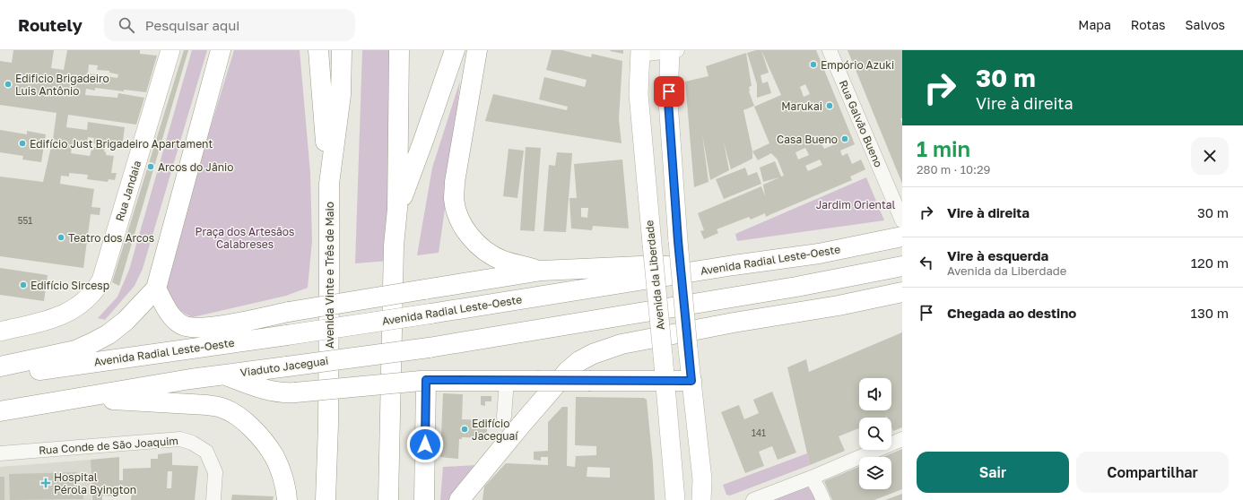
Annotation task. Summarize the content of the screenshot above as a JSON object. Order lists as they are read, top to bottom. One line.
{"streets":{"highway":["Avenida Radial Leste-Oeste","Avenida Vinte e Três de Maio","Viaduto Jaceguai"],"main road":["Rua Jandaia","Avenida da Liberdade"],"street":["Rua Galvão Bueno","Rua Conde de São Joaquim"]},"parks":["Jardim Oriental","Praça dos Artesãos Calabreses"],"places":{"other":["Empório Azuki","Edificio Brigadeiro Luis Antônio","Marukai","Casa Bueno","Edifício Just Brigadeiro Apartament","Arcos do Jânio","Teatro dos Arcos","Edifício Sircesp","Edifício Jaceguaí"],"health":["Hospital Pérola Byington"]},"house_numbers":["551","141"],"page":{"header":"Routely","search":"Pesquisar aqui","nav":["Mapa","Rotas","Salvos"],"turn":["30 m","Vire à direita"],"heading":["1 min","280 m · 10:29"],"list":[{"name":"Vire à direita","value":"30 m"},{"name":"Vire à esquerda","note":"Avenida da Liberdade","value":"120 m"},{"name":"Chegada ao destino","value":"130 m"}],"buttons":["Sair","Compartilhar"]}}
